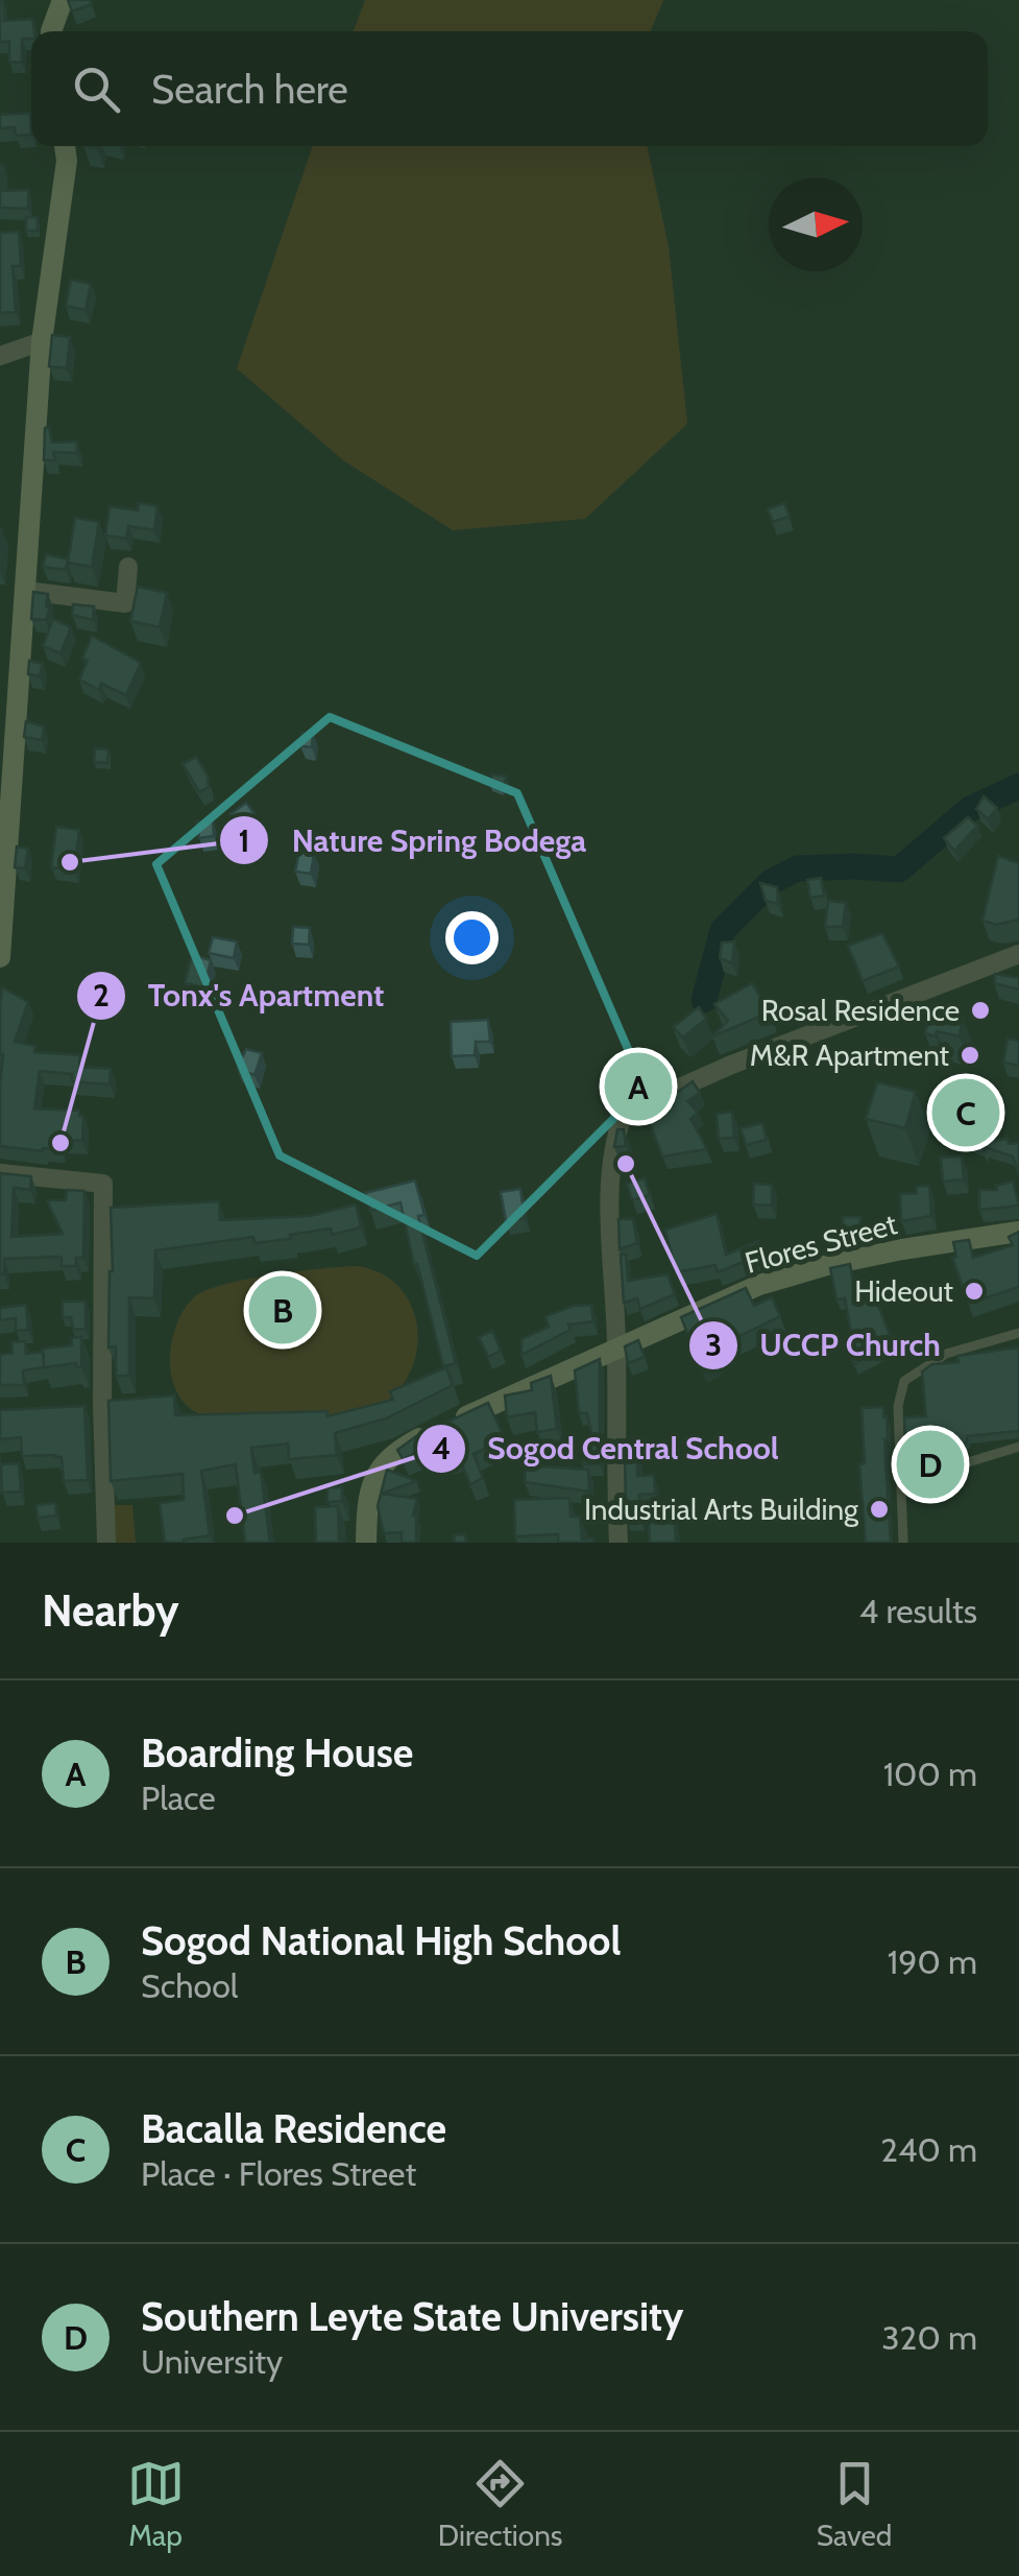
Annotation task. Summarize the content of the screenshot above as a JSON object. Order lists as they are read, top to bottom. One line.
{"streets":{"street":["Flores Street"]},"places":["Nature Spring Bodega","Rosal Residence","M&R Apartment","Tonx's Apartment","UCCP Church","Hideout","Industrial Arts Building","Sogod Central School"],"north":"right","page":{"search":"Search here","pins":["A","C","B","D"],"heading":["Nearby","4 results"],"list":[{"mark":"A","name":"Boarding House","note":"Place","value":"100 m"},{"mark":"B","name":"Sogod National High School","note":"School","value":"190 m"},{"mark":"C","name":"Bacalla Residence","note":"Place · Flores Street","value":"240 m"},{"mark":"D","name":"Southern Leyte State University","note":"University","value":"320 m"}],"nav":["Map","Directions","Saved"]}}
